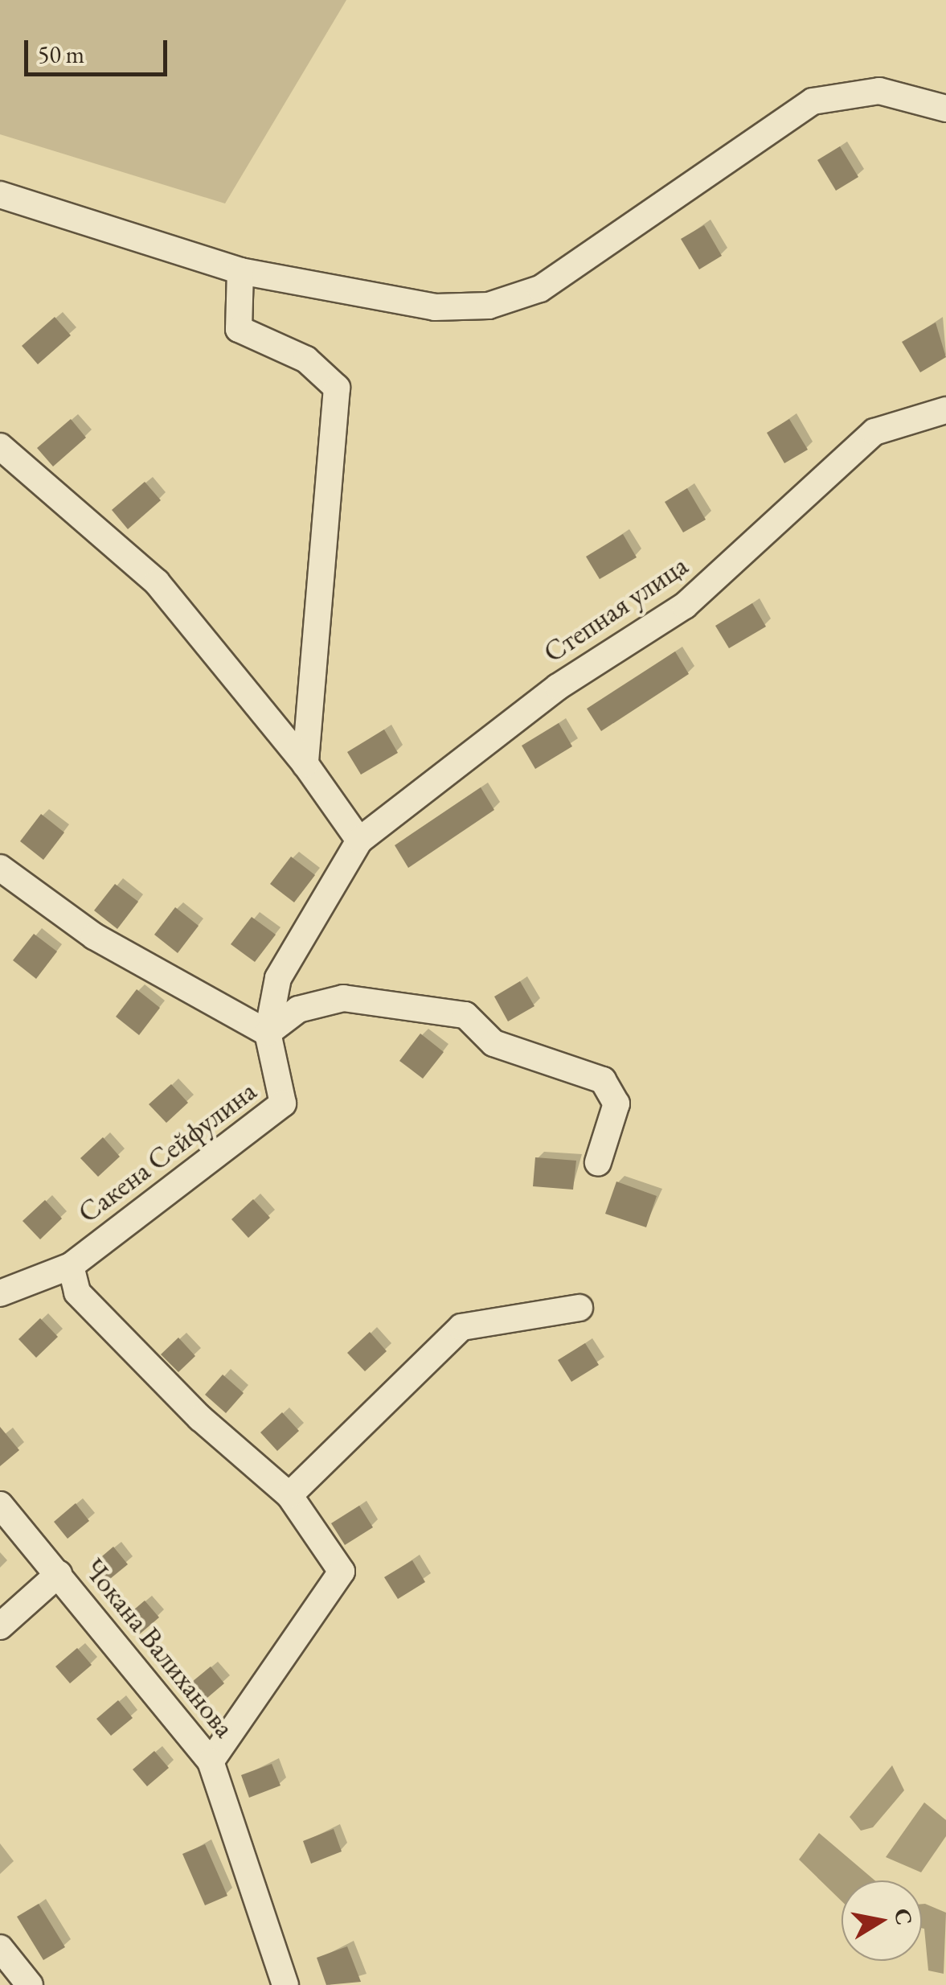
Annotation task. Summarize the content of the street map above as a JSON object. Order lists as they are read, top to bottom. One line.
{"streets":{"street":["Степная улица","Сакена Сейфулина","Чокана Валиханова"]},"crossings":[["Степная улица","Сакена Сейфулина"],["Сакена Сейфулина","Чокана Валиханова"]],"scale_bar":"50 m","north":"right"}
